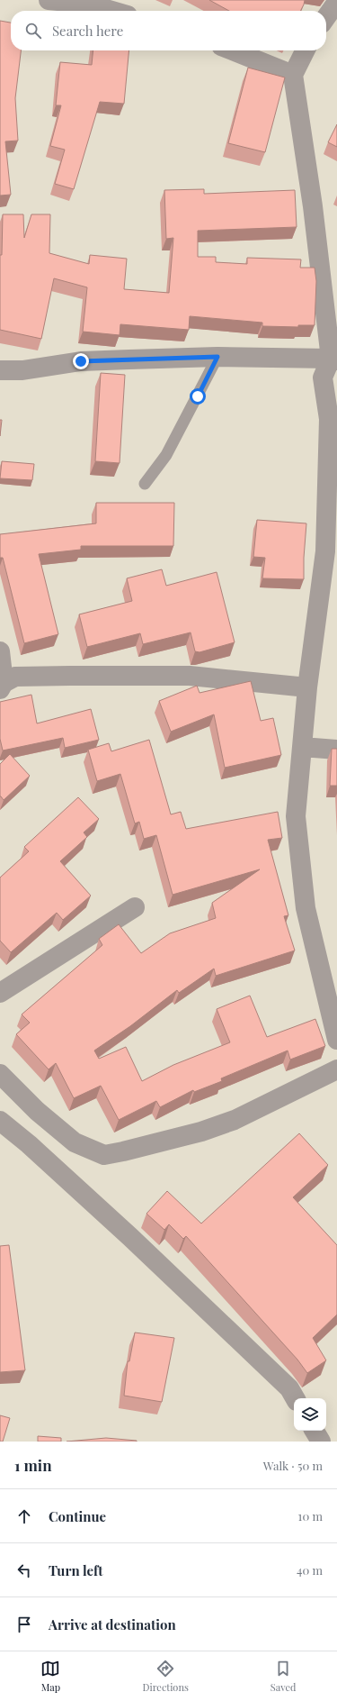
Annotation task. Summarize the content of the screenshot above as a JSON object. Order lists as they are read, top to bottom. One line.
{"page":{"search":"Search here","heading":["1 min","Walk · 50 m"],"list":[["Continue","10 m"],["Turn left","40 m"],"Arrive at destination"],"nav":["Map","Directions","Saved"]}}
